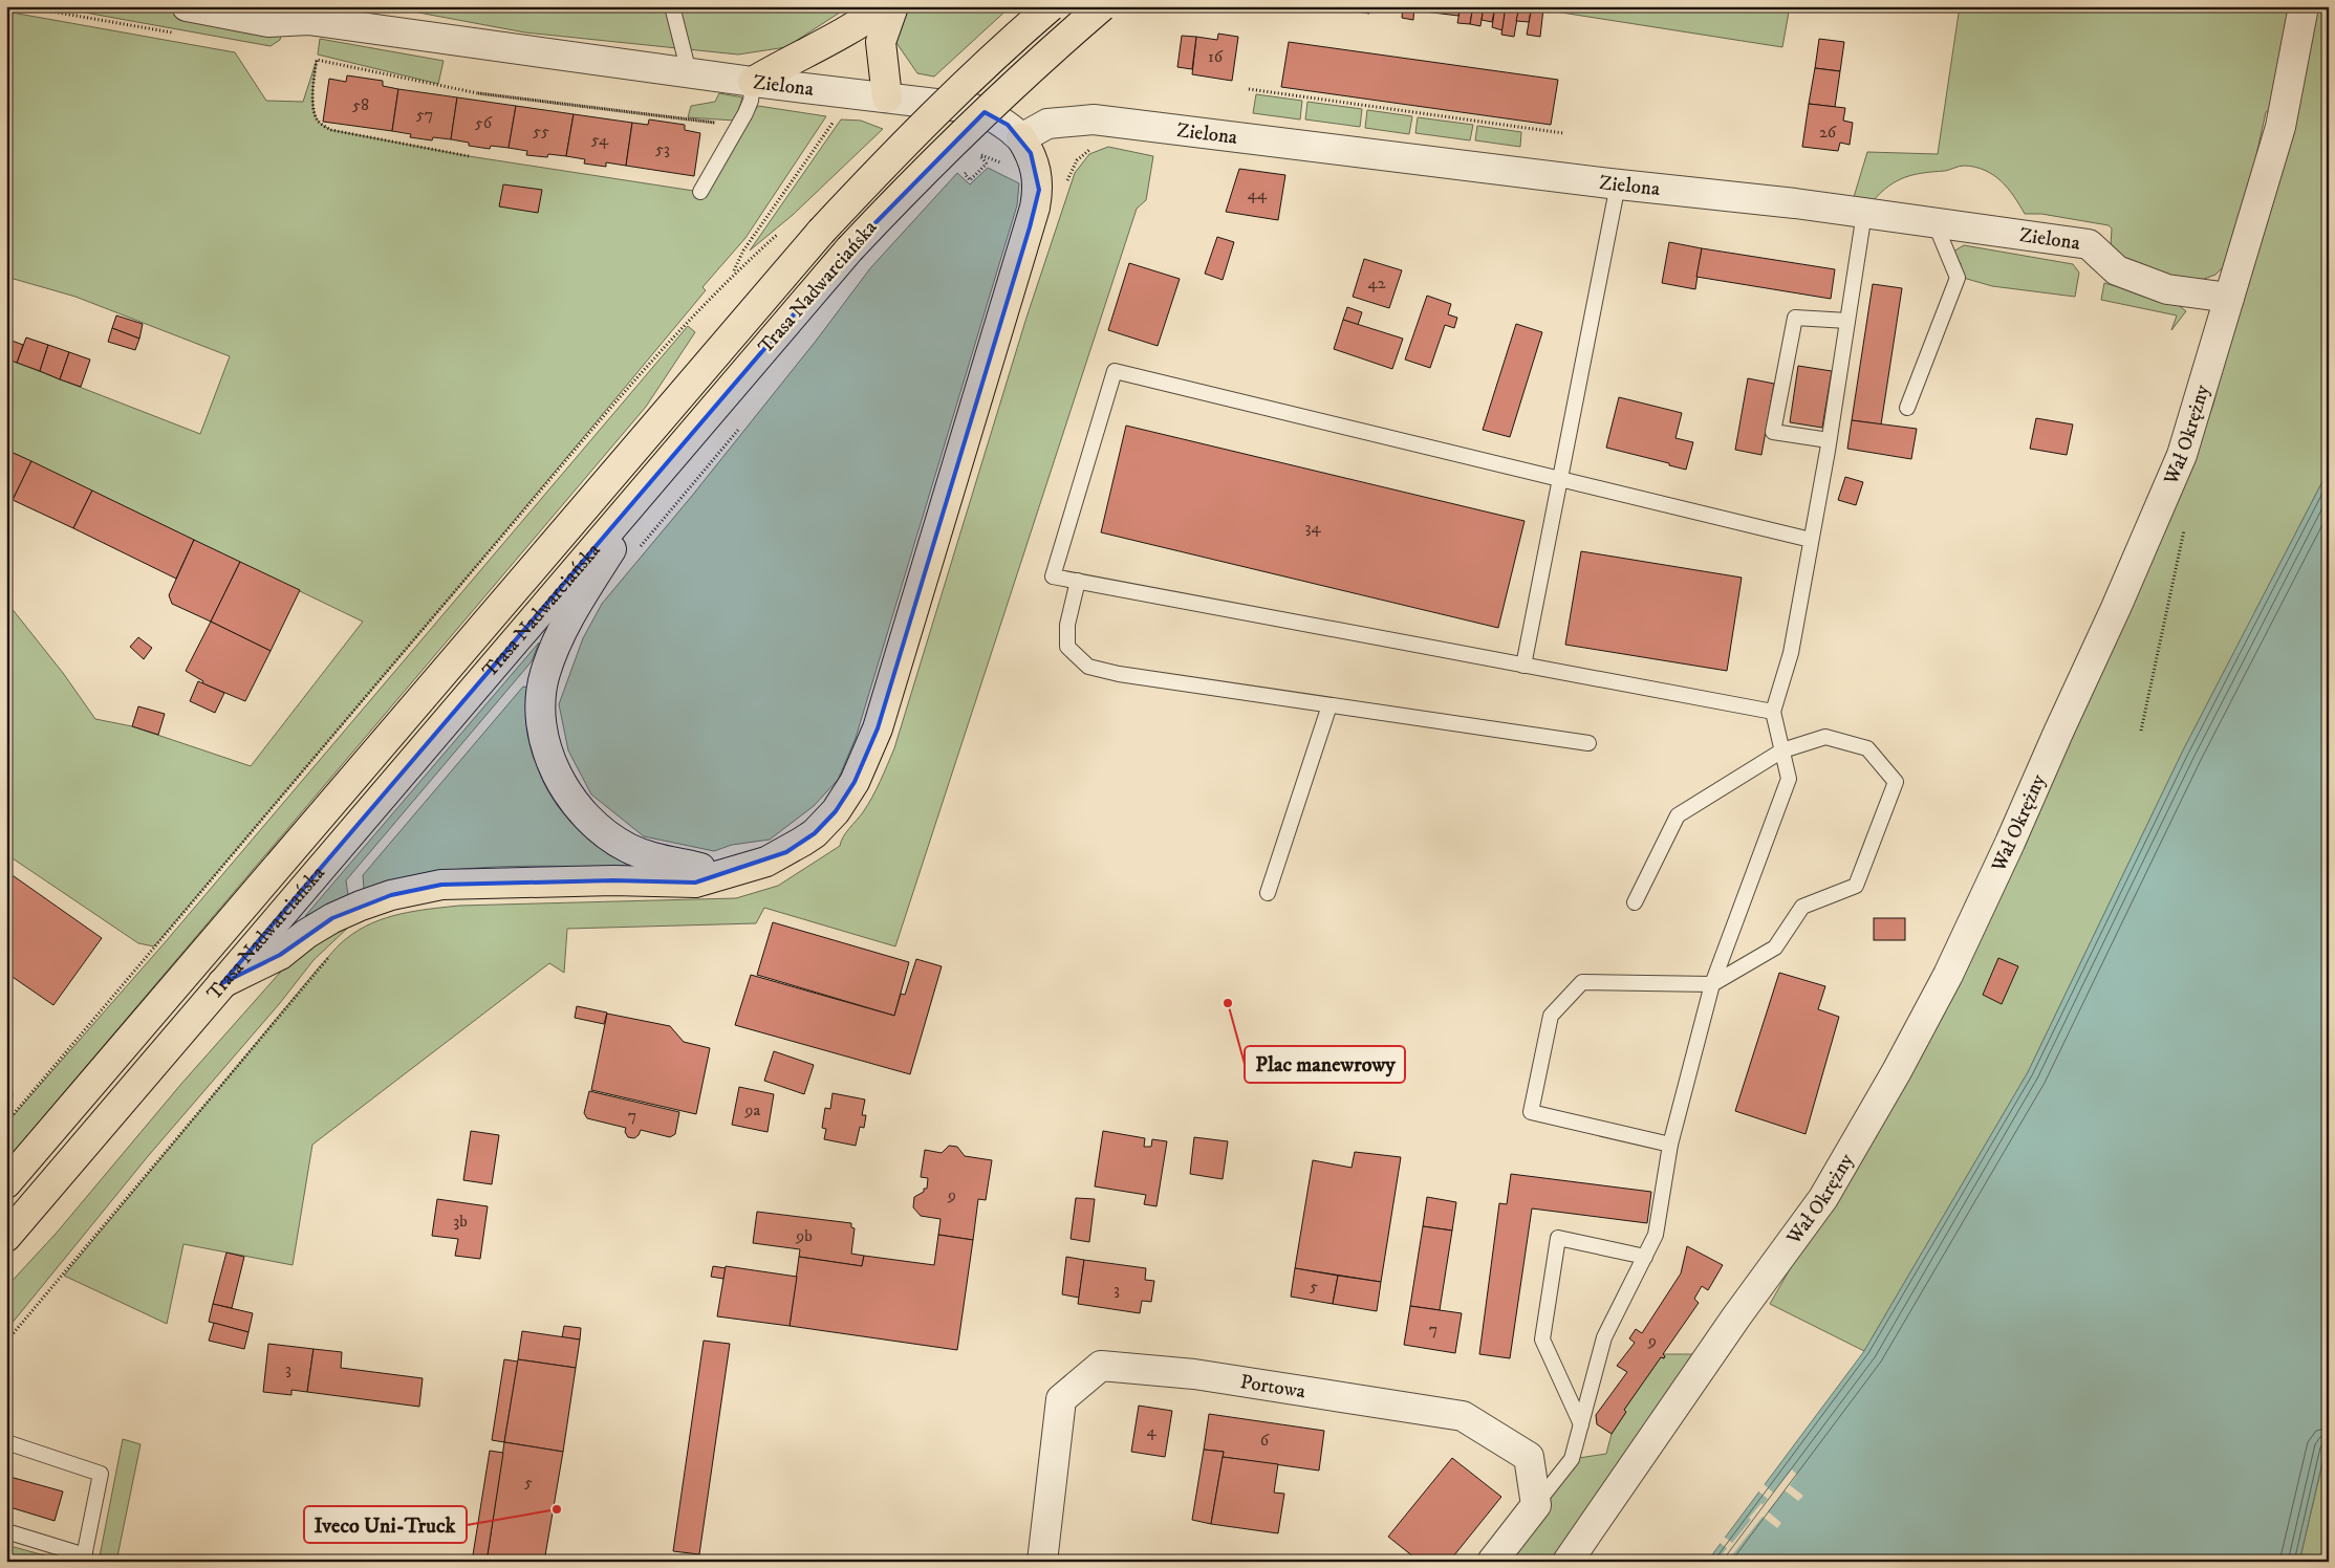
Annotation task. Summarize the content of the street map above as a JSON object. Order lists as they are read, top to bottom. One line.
{"streets":{"main road":["Trasa Nadwarciańska"],"street":["Zielona","Wał Okrężny","Portowa"]},"crossings":[["Zielona","Wał Okrężny"]],"places":["Plac manewrowy","Iveco Uni-Truck"],"house_numbers":["16","58","57","56","55","26","54","53","44","42","34","9a","7","9","3b","9b","5","3","7","9","3","4","6","5"]}
